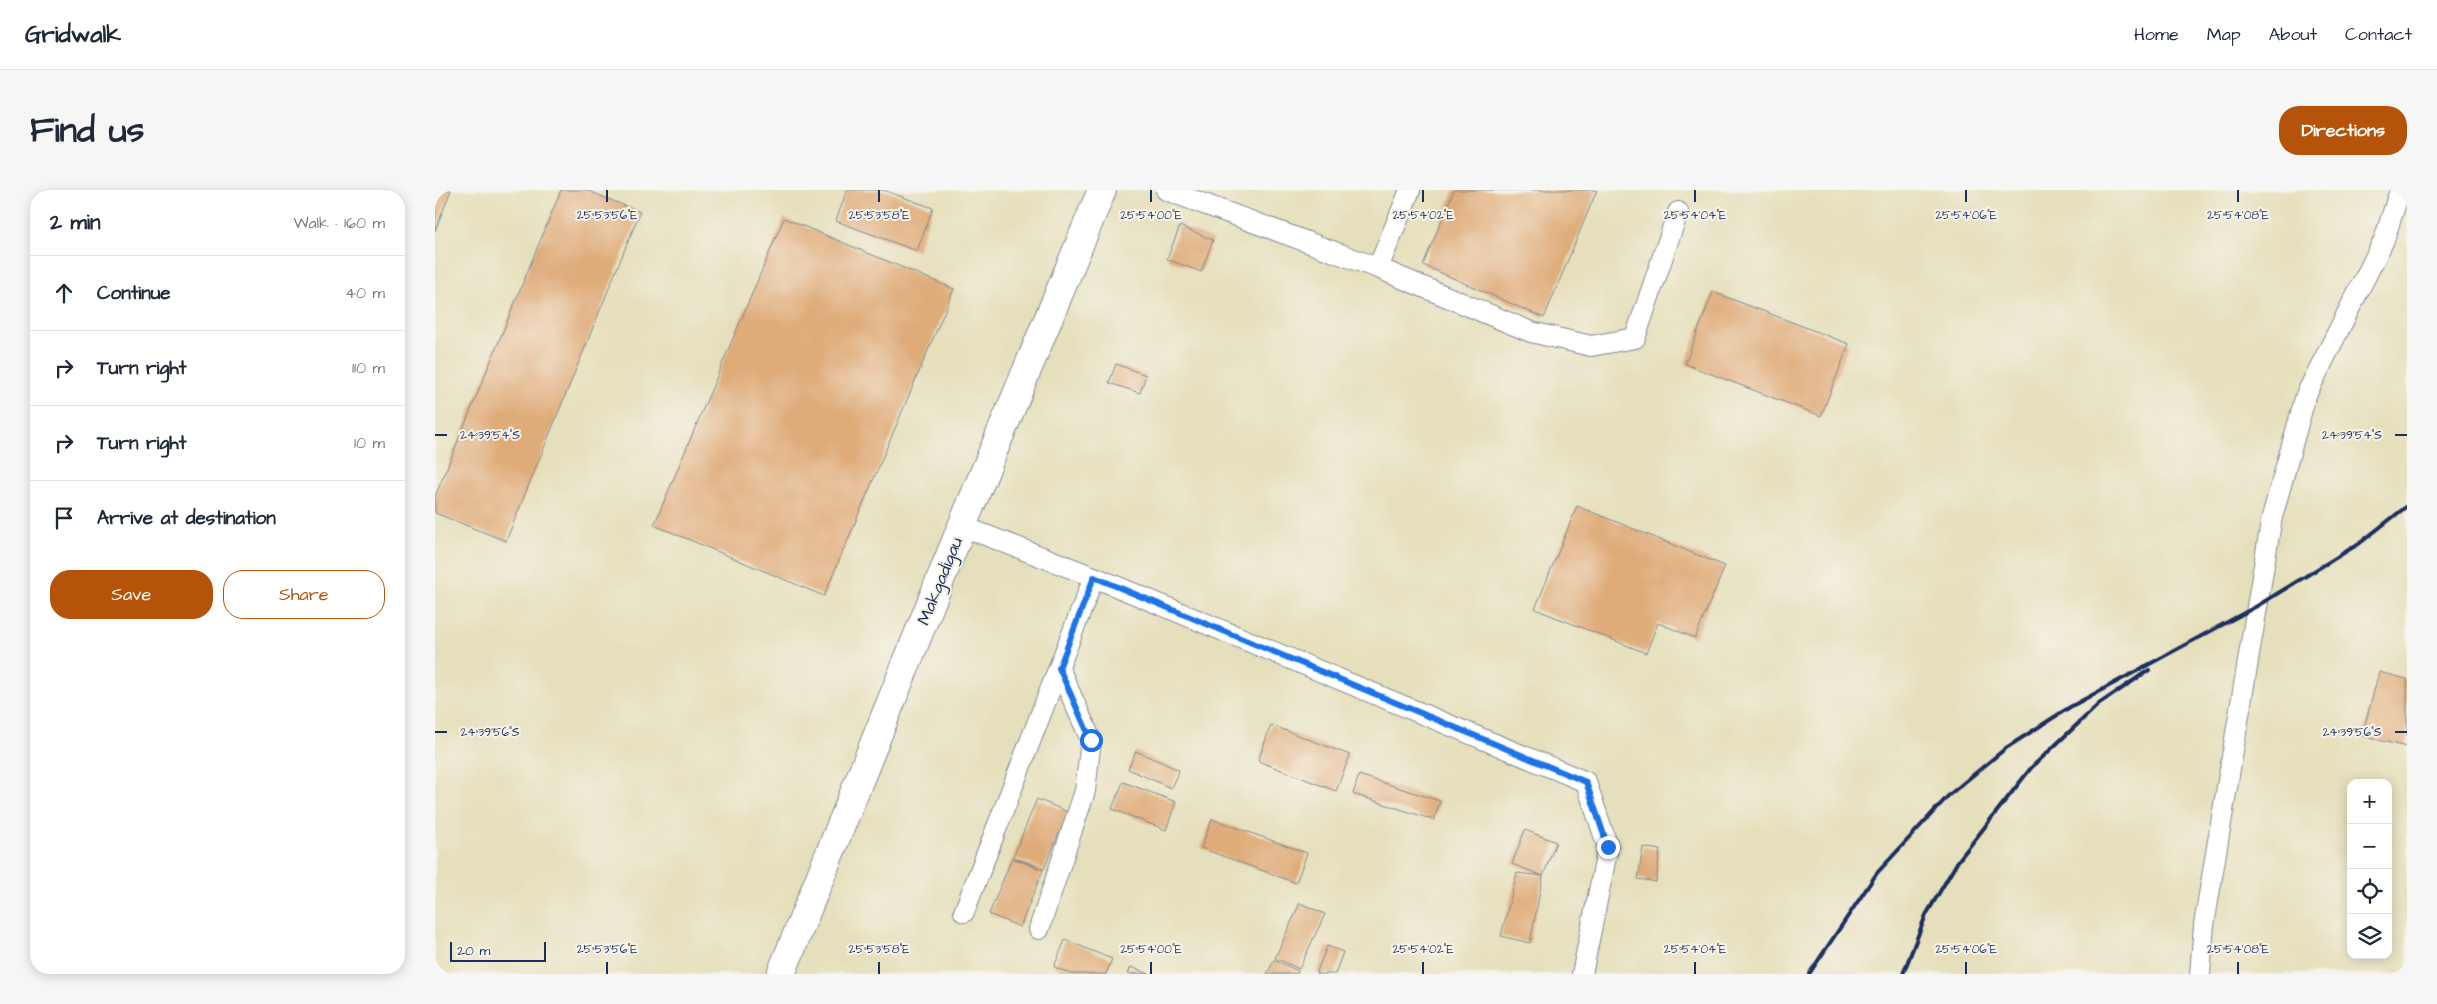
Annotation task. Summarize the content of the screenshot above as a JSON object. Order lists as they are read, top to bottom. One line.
{"streets":{"street":["Makgadigau"]},"scale_bar":"20 m","page":{"header":"Gridwalk","nav":["Home","Map","About","Contact"],"title":"Find us","buttons":["Directions",["Save","Share"]],"heading":["2 min","Walk · 160 m"],"list":[["Continue","40 m"],["Turn right","110 m"],["Turn right","10 m"],"Arrive at destination"],"map_buttons":["+","−"],"scale":"20 m"},"coordinates":["25°53'56\"E","25°53'58\"E","25°54'00\"E","25°54'02\"E","25°54'04\"E","25°54'06\"E","25°54'08\"E","24°39'54\"S","24°39'56\"S"]}
